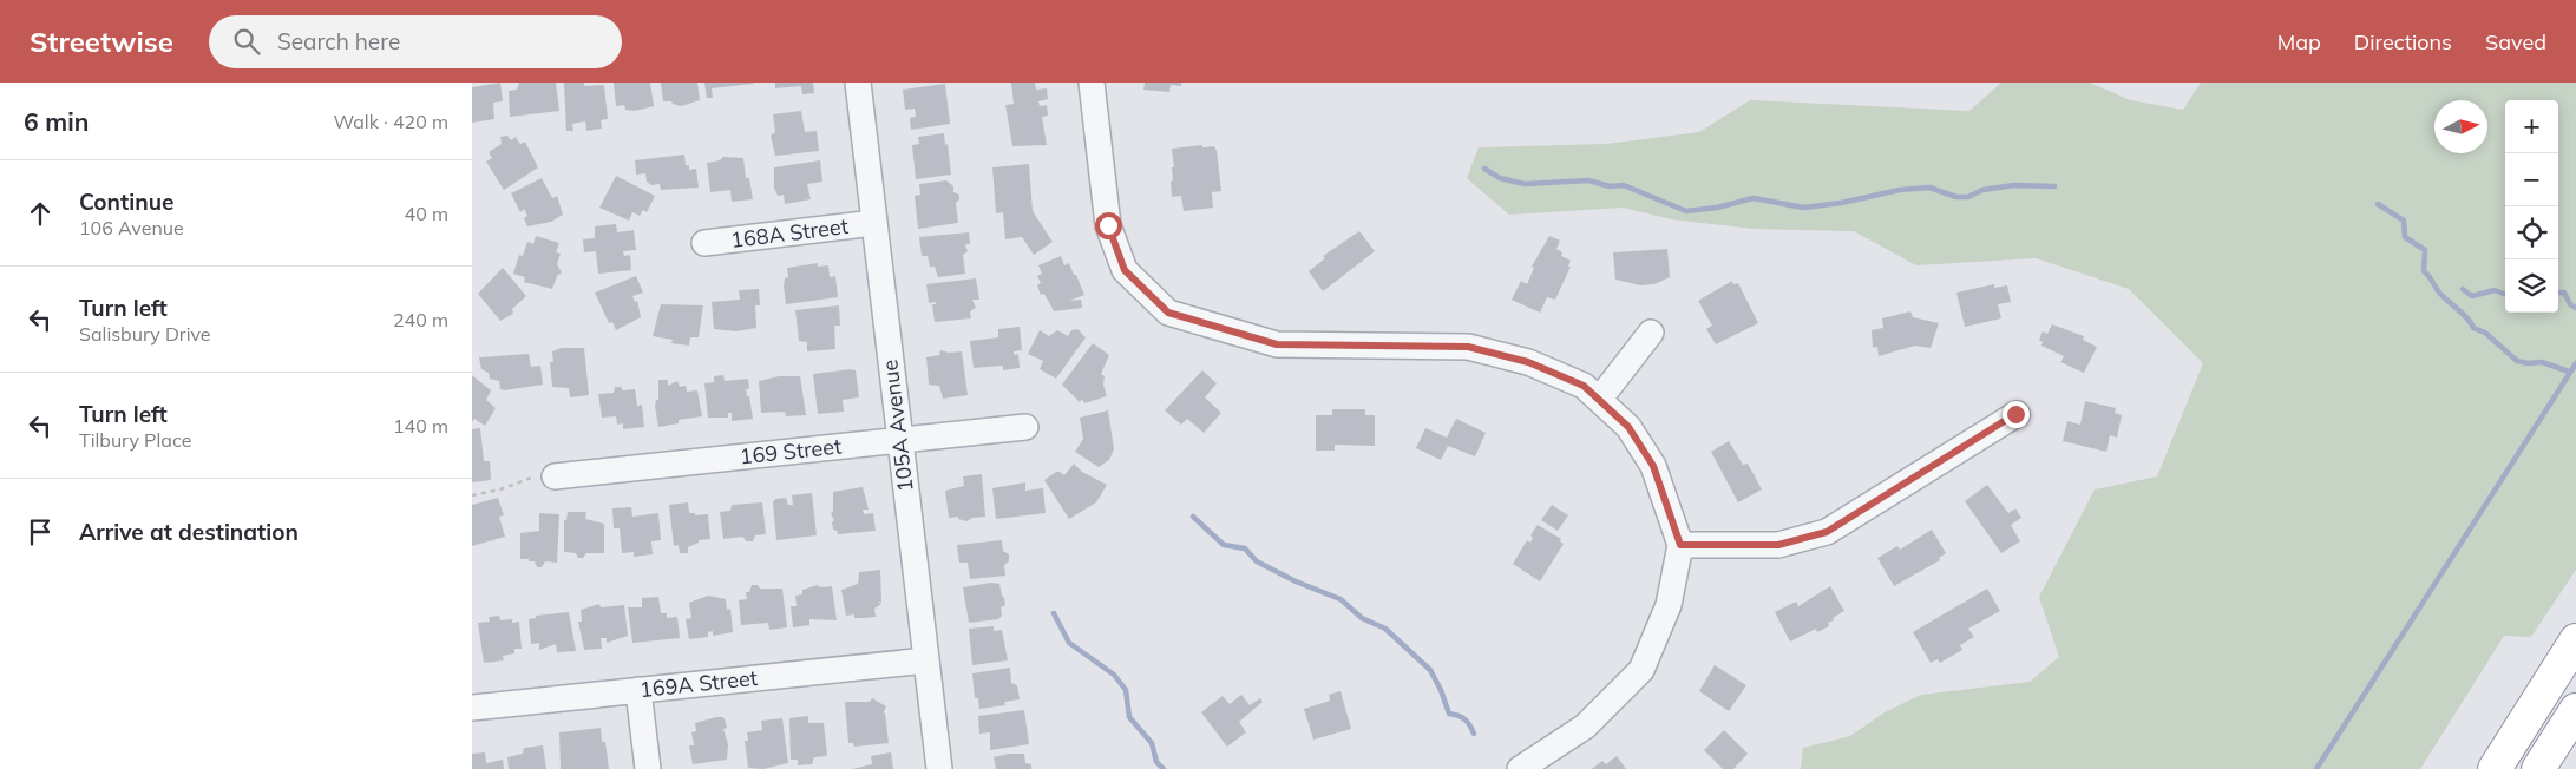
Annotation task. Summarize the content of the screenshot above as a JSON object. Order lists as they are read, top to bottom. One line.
{"streets":{"street":["168A Street","105A Avenue","169 Street","169A Street"]},"crossings":[["168A Street","105A Avenue"],["105A Avenue","169 Street"],["105A Avenue","169A Street"]],"north":"right","page":{"header":"Streetwise","search":"Search here","nav":["Map","Directions","Saved"],"heading":["6 min","Walk · 420 m"],"map_buttons":["+","−"],"list":[["Continue","106 Avenue","40 m"],["Turn left","Salisbury Drive","240 m"],["Turn left","Tilbury Place","140 m"],"Arrive at destination"]}}
